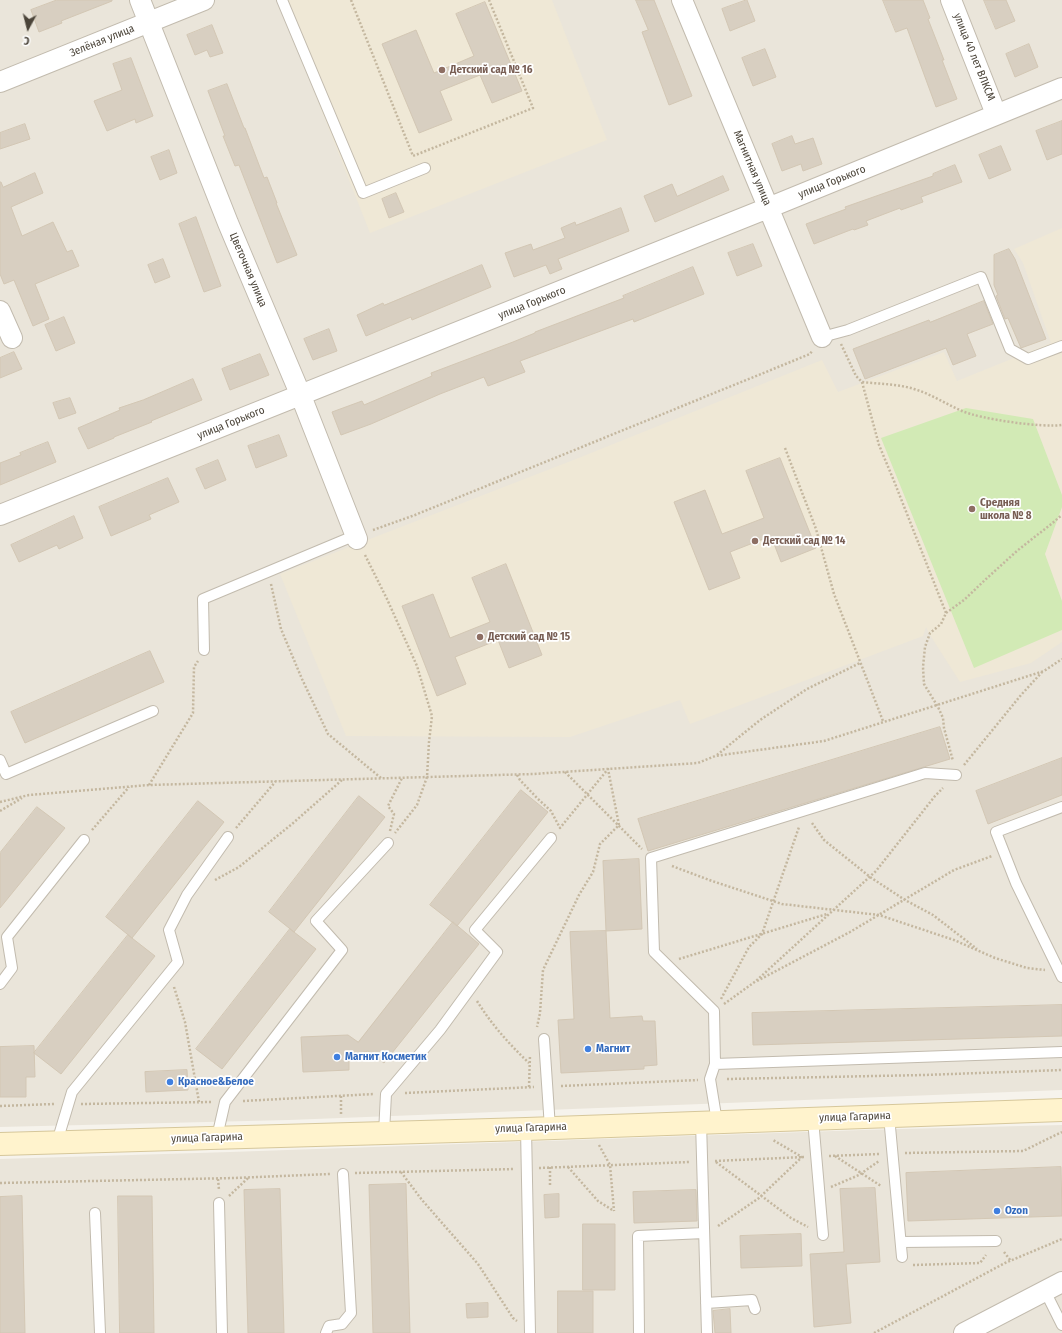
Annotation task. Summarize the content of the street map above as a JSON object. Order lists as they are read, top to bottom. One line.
{"streets":{"main road":["улица Гагарина"],"street":["Зелёная улица","улица 40 лет ВЛКСМ","Магнитная улица","улица Горького","Цветочная улица"]},"crossings":[["Зелёная улица","Цветочная улица"],["улица 40 лет ВЛКСМ","улица Горького"],["Магнитная улица","улица Горького"],["улица Горького","Цветочная улица"]],"places":["Детский сад № 16","Cредняя школа № 8","Детский сад № 14","Детский сад № 15","Магнит","Магнит Косметик","Красное&Белое","Ozon"],"north":"bottom"}
